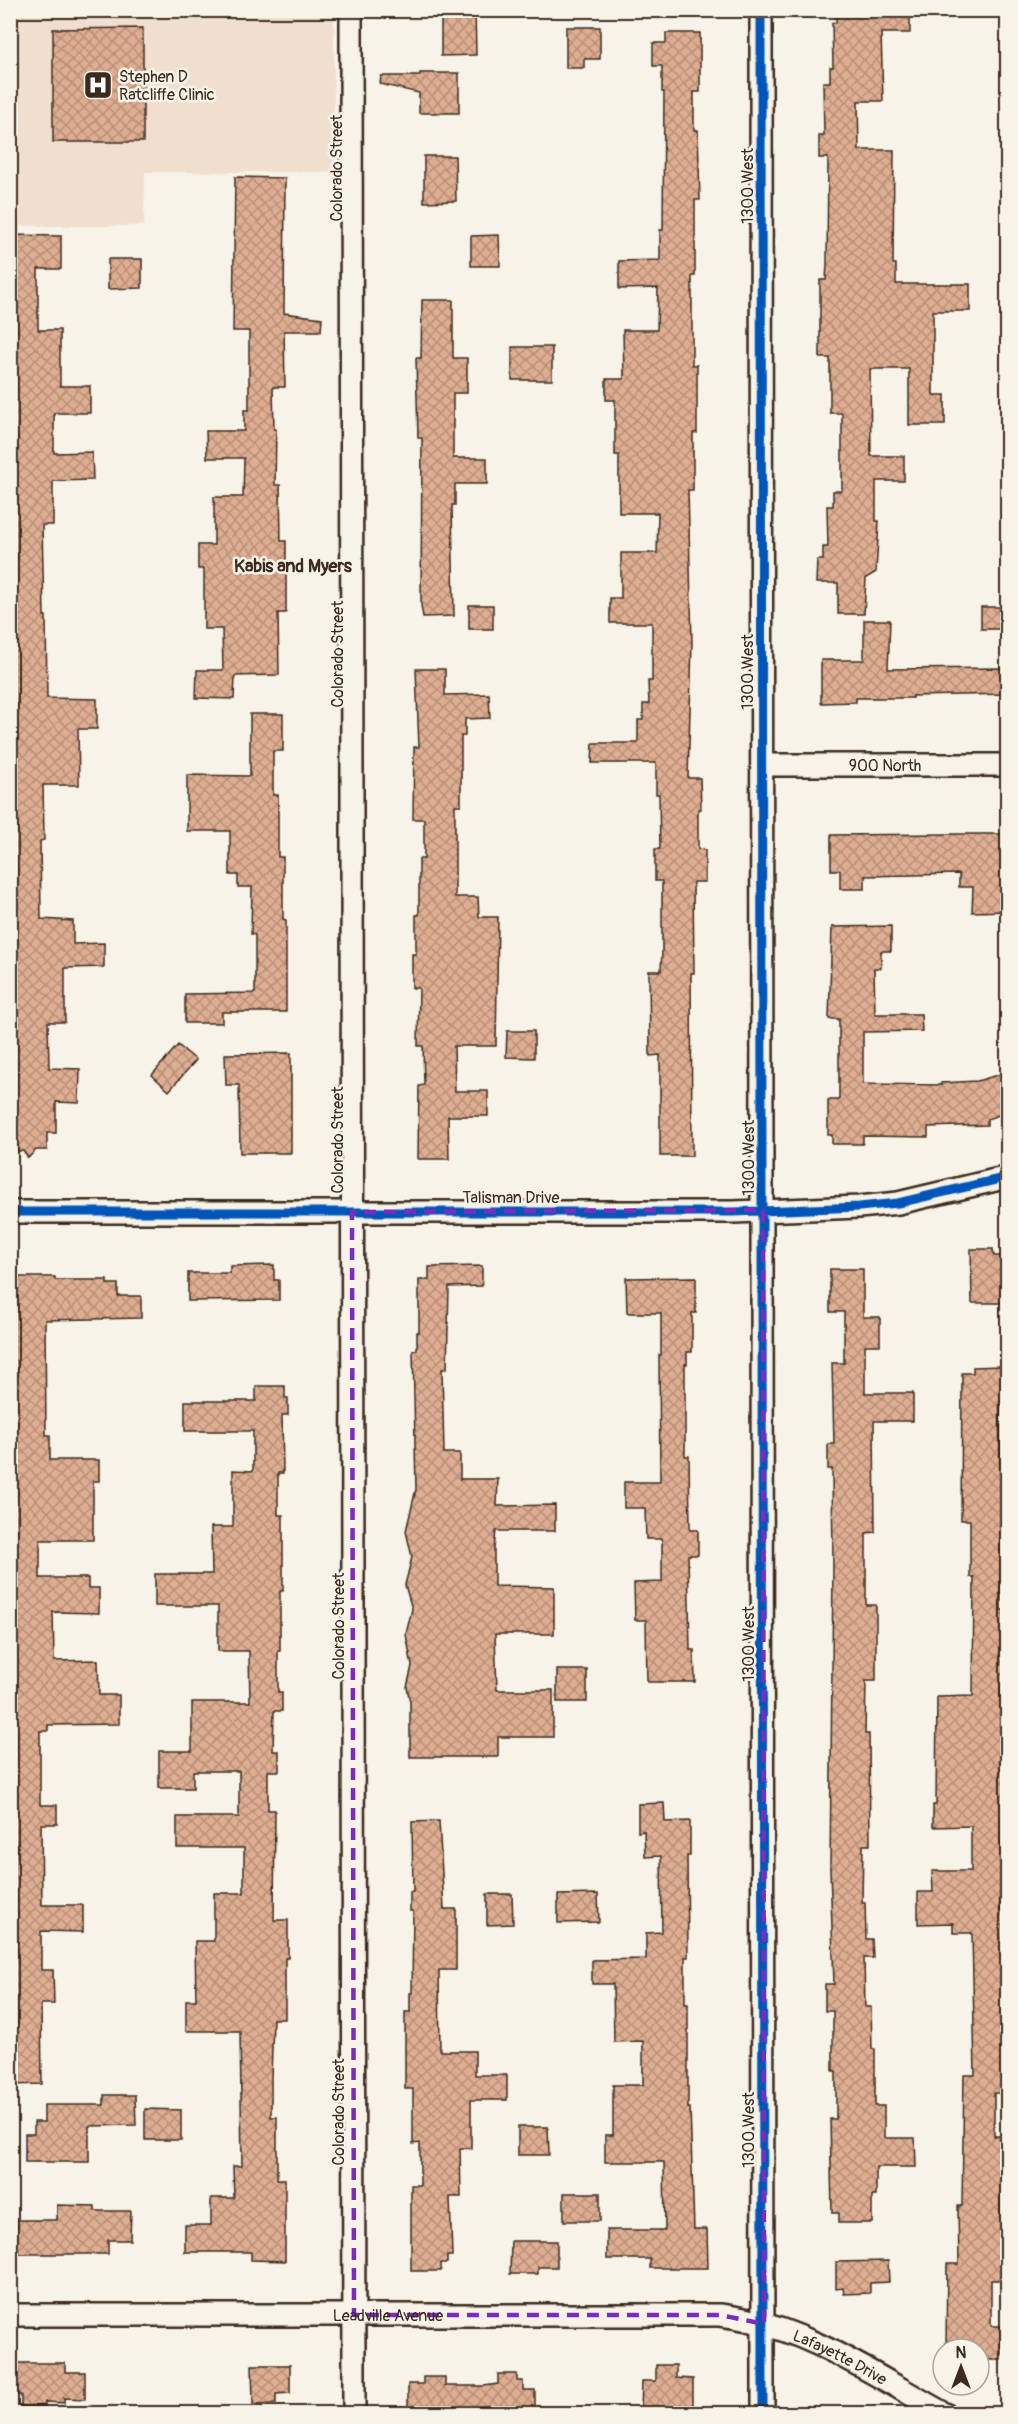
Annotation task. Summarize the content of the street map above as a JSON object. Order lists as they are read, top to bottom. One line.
{"streets":{"street":["Colorado Street","1300 West","900 North","Talisman Drive","Leadville Avenue","Lafayette Drive"]},"crossings":[["Colorado Street","Talisman Drive"],["Colorado Street","Leadville Avenue"],["1300 West","900 North"],["1300 West","Talisman Drive"],["1300 West","Leadville Avenue"],["1300 West","Lafayette Drive"],["Leadville Avenue","Lafayette Drive"]],"districts":["Kabis and Myers"],"places":{"hospital":["Stephen D Ratcliffe Clinic"]},"north":"top"}
